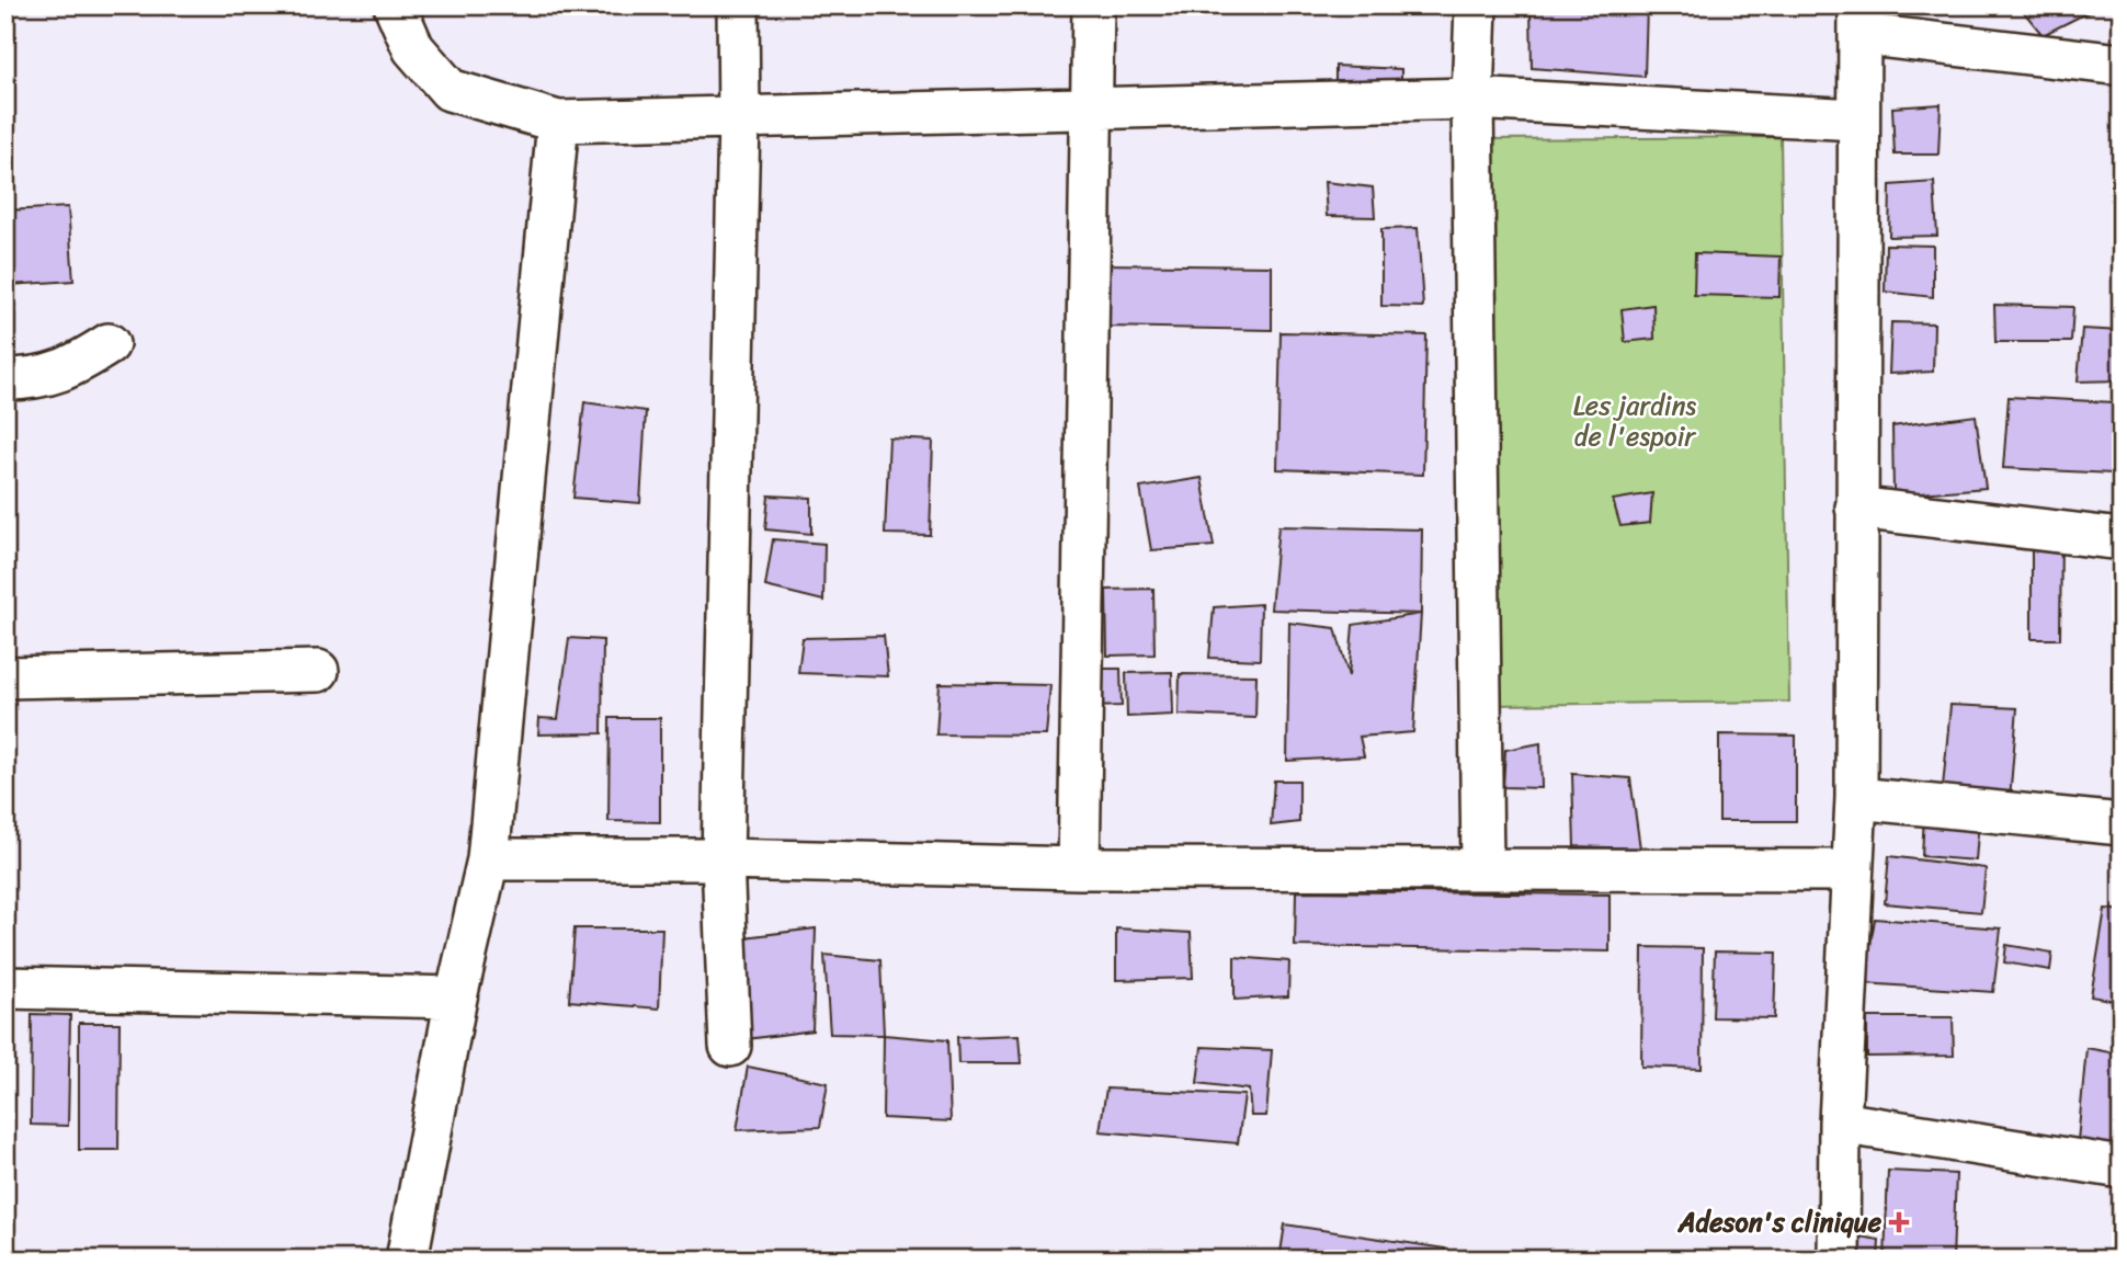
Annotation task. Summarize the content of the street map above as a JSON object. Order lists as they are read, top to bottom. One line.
{"parks":["Les jardins de l'espoir"],"places":{"health":["Adeson's clinique"]}}
